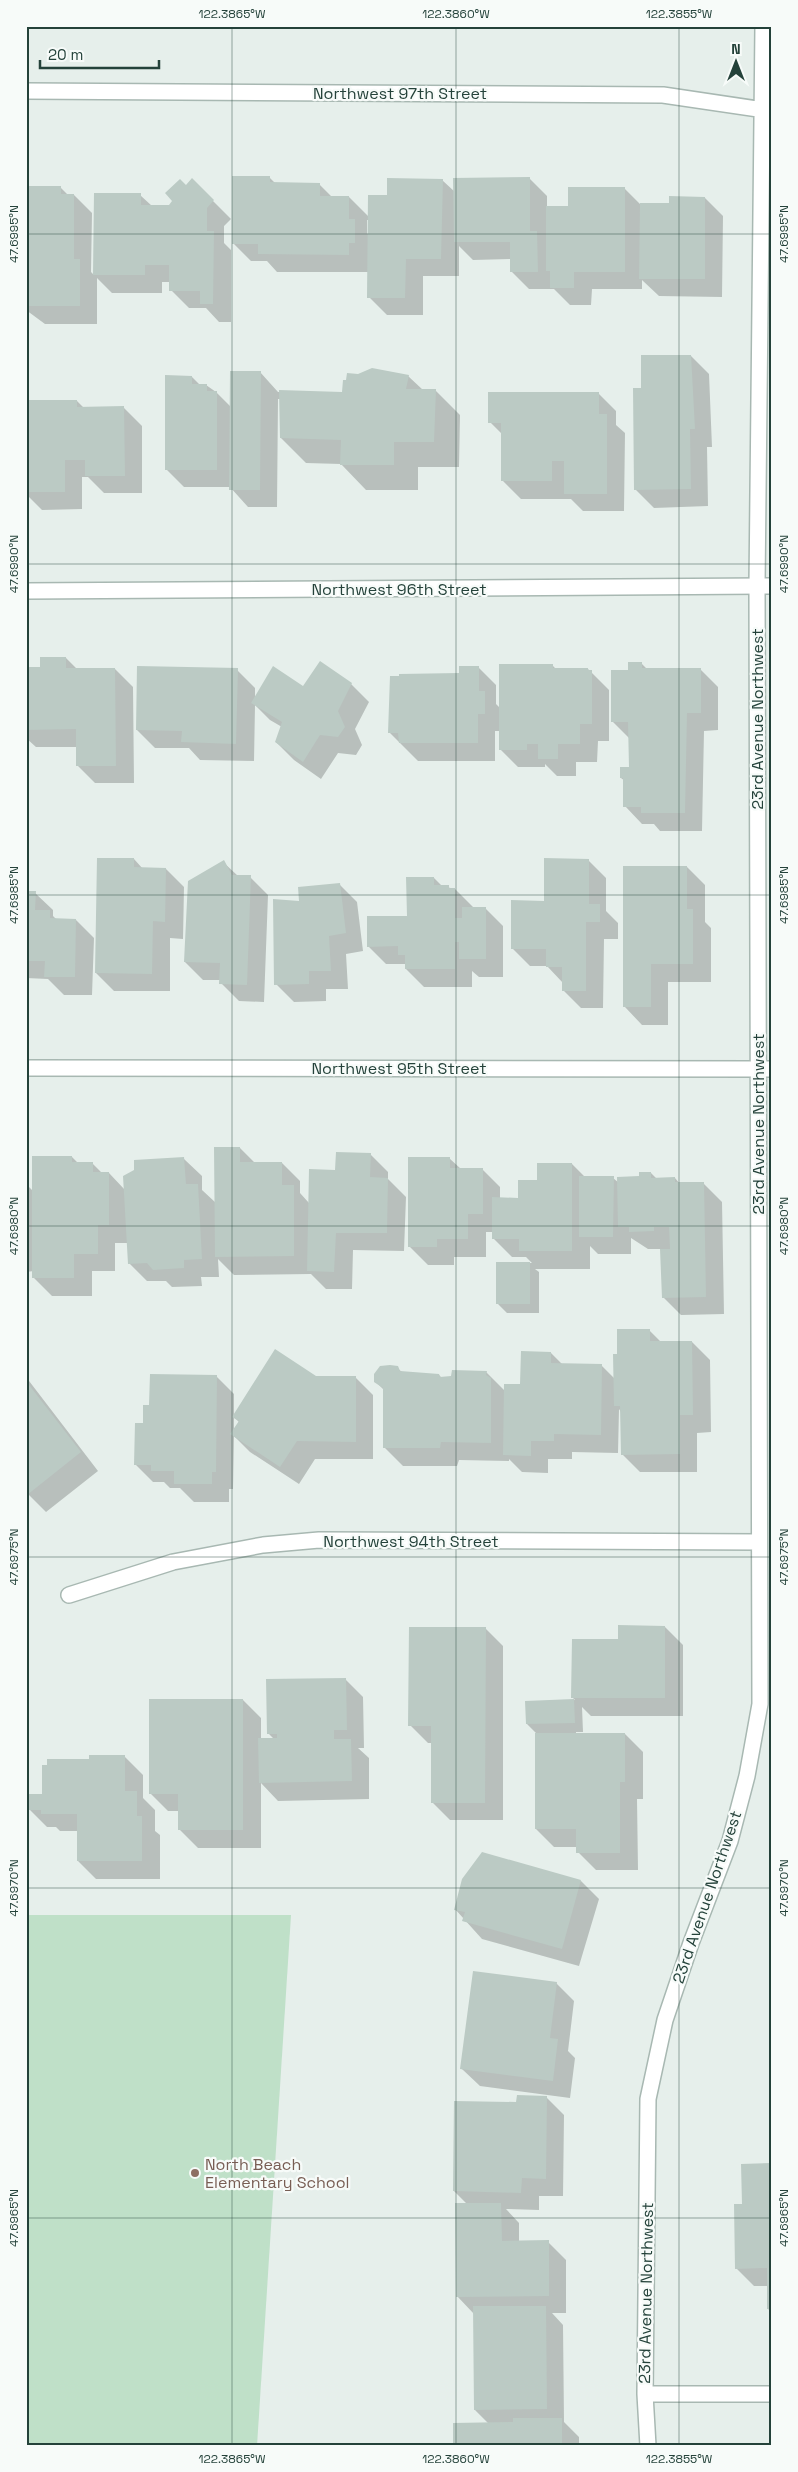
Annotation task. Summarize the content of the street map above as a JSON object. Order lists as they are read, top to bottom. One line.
{"streets":{"street":["Northwest 97th Street","Northwest 96th Street","23rd Avenue Northwest","Northwest 95th Street","Northwest 94th Street"]},"crossings":[["Northwest 97th Street","23rd Avenue Northwest"],["Northwest 96th Street","23rd Avenue Northwest"],["23rd Avenue Northwest","Northwest 95th Street"],["23rd Avenue Northwest","Northwest 94th Street"]],"places":["North Beach Elementary School"],"scale_bar":"20 m","north":"top","coordinates":["122.3865°W","122.3860°W","122.3855°W","47.6995°N","47.6990°N","47.6985°N","47.6980°N","47.6975°N","47.6970°N","47.6965°N"]}
